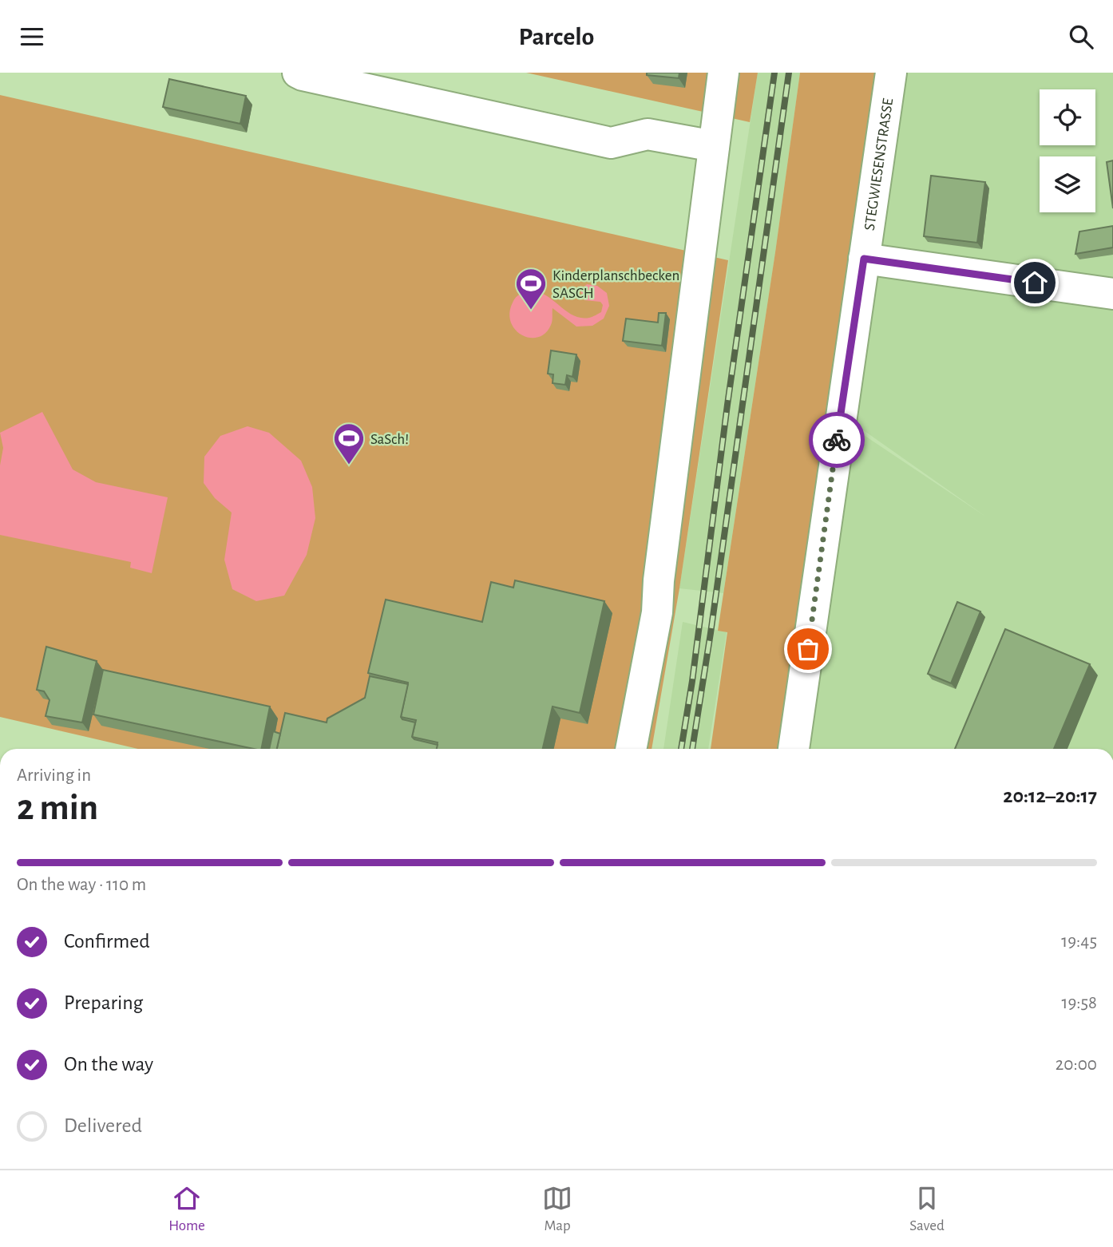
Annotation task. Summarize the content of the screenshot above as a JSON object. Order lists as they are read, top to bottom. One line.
{"streets":{"street":["STEGWIESENSTRASSE"]},"places":{"sports":["Kinderplanschbecken SASCH","SaSch!"]},"page":{"header":"Parcelo","heading":["2 min","Arriving in","20:12–20:17"],"bar":"On the way · 110 m","list":[["Confirmed","19:45"],["Preparing","19:58"],["On the way","20:00"],"Delivered"],"tabs":["Home","Map","Saved"]}}
